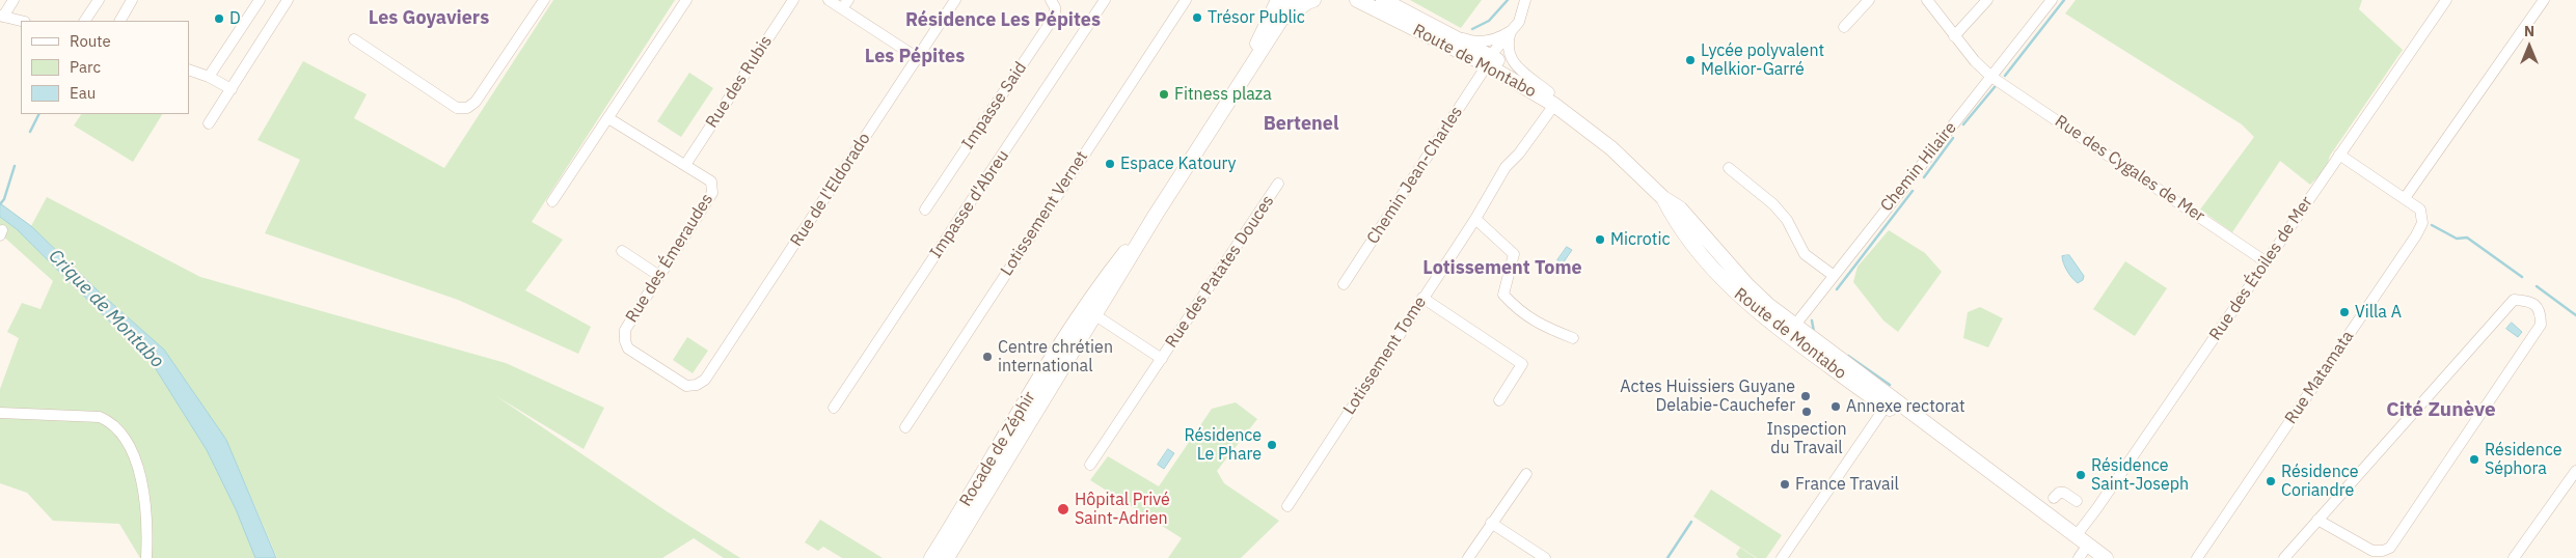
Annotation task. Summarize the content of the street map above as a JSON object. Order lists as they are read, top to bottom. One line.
{"streets":{"main road":["Route de Montabo","Rocade de Zéphir"],"street":["Rue des Rubis","Impasse Said","Chemin Hilaire","Rue des Cygales de Mer","Chemin Jean-Charles","Rue de l'Eldorado","Impasse d'Abreu","Lotissement Vernet","Rue des Émeraudes","Rue des Étoiles de Mer","Rue des Patates Douces","Lotissement Tome","Rue Matamata"]},"crossings":[["Route de Montabo","Chemin Hilaire"],["Route de Montabo","Chemin Jean-Charles"],["Route de Montabo","Rue des Étoiles de Mer"],["Route de Montabo","Lotissement Tome"],["Rue des Rubis","Rue des Émeraudes"],["Chemin Hilaire","Rue des Cygales de Mer"],["Rue des Cygales de Mer","Rue des Étoiles de Mer"],["Rue de l'Eldorado","Rue des Émeraudes"],["Rue des Patates Douces","Rocade de Zéphir"]],"districts":["Les Goyaviers","Résidence Les Pépites","Les Pépites","Bertenel","Lotissement Tome","Cité Zunève"],"water":["Crique de Montabo"],"places":["Trésor Public","D","Lycée polyvalent Melkior-Garré","Fitness plaza","Espace Katoury","Microtic","Villa A","Centre chrétien international","Actes Huissiers Guyane Delabie-Cauchefer","Annexe rectorat","Inspection du Travail","Résidence Le Phare","Résidence Séphora","Résidence Saint-Joseph","Résidence Coriandre","France Travail","Hôpital Privé Saint-Adrien"],"legend":["Route","Parc","Eau"],"north":"top"}
